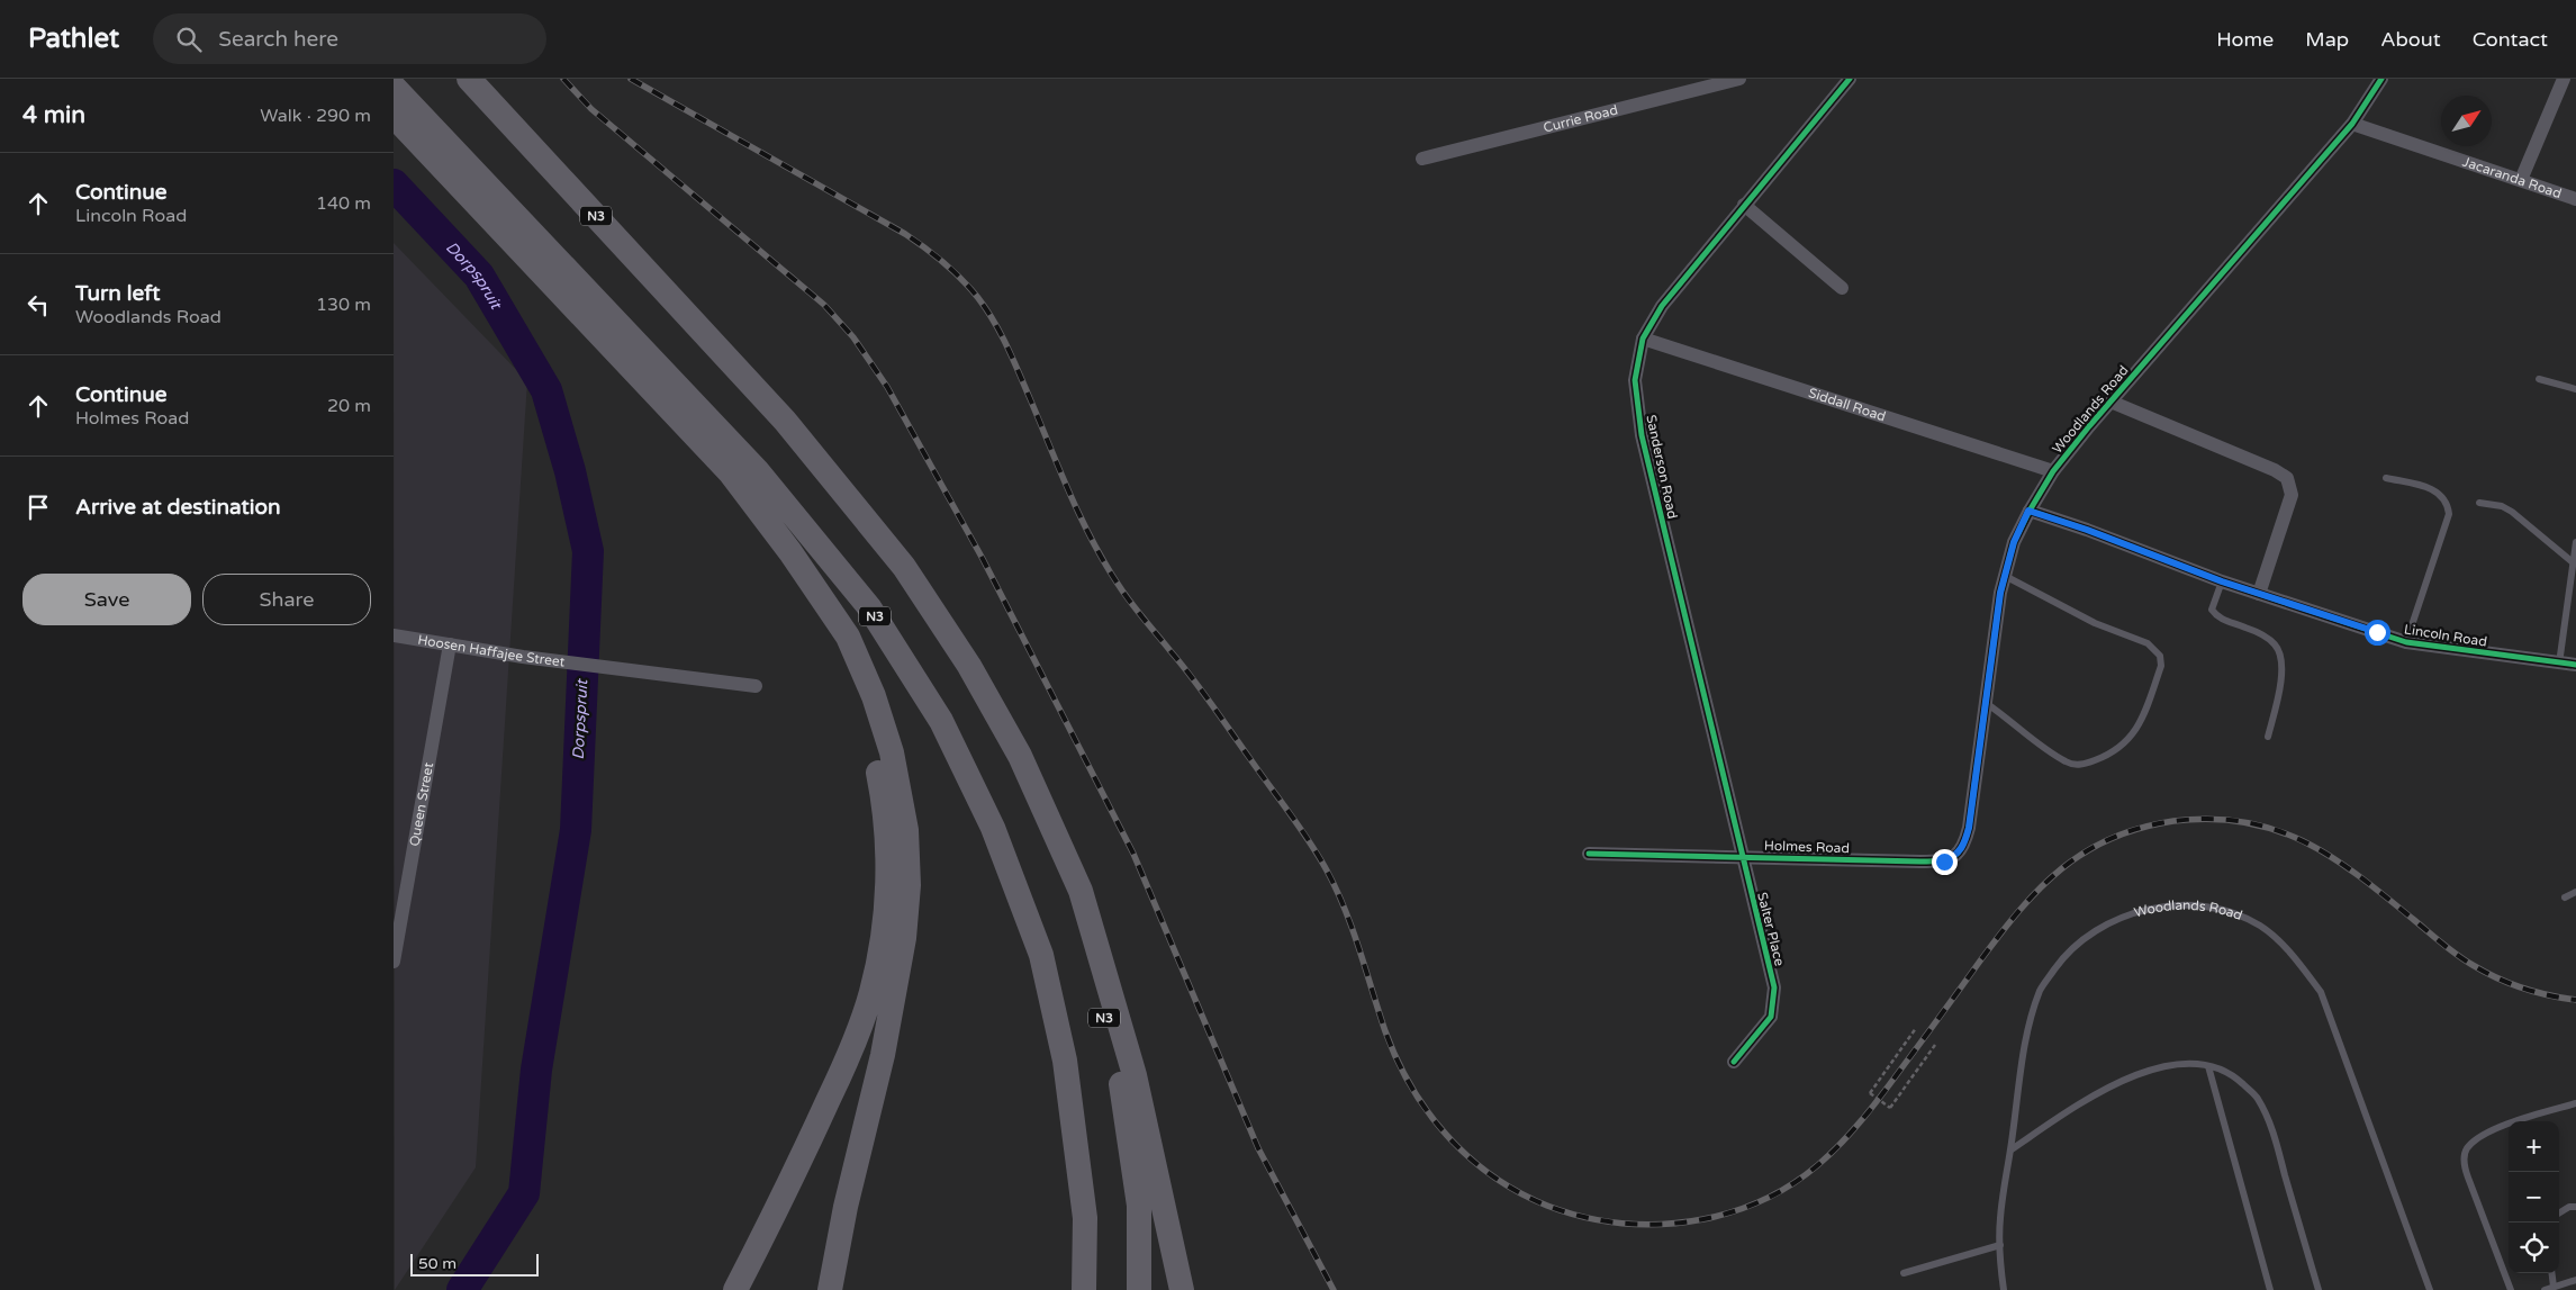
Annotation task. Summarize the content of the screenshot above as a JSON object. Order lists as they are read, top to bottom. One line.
{"streets":{"highway":["N3"],"street":["Currie Road","Jacaranda Road","Siddall Road","Woodlands Road","Sanderson Road","Lincoln Road","Hoosen Haffajee Street","Queen Street","Holmes Road","Salter Place"]},"crossings":[["Jacaranda Road","Woodlands Road"],["Siddall Road","Woodlands Road"],["Siddall Road","Sanderson Road"],["Woodlands Road","Lincoln Road"],["Woodlands Road","Holmes Road"],["Sanderson Road","Holmes Road"],["Sanderson Road","Salter Place"],["Hoosen Haffajee Street","Queen Street"],["Holmes Road","Salter Place"]],"water":["Dorpspruit"],"scale_bar":"50 m","north":"top right","page":{"header":"Pathlet","search":"Search here","nav":["Home","Map","About","Contact"],"heading":["4 min","Walk · 290 m"],"list":[["Continue","Lincoln Road","140 m"],["Turn left","Woodlands Road","130 m"],["Continue","Holmes Road","20 m"],"Arrive at destination"],"buttons":["Save","Share"],"map_buttons":["+","−"],"scale":"50 m"}}
